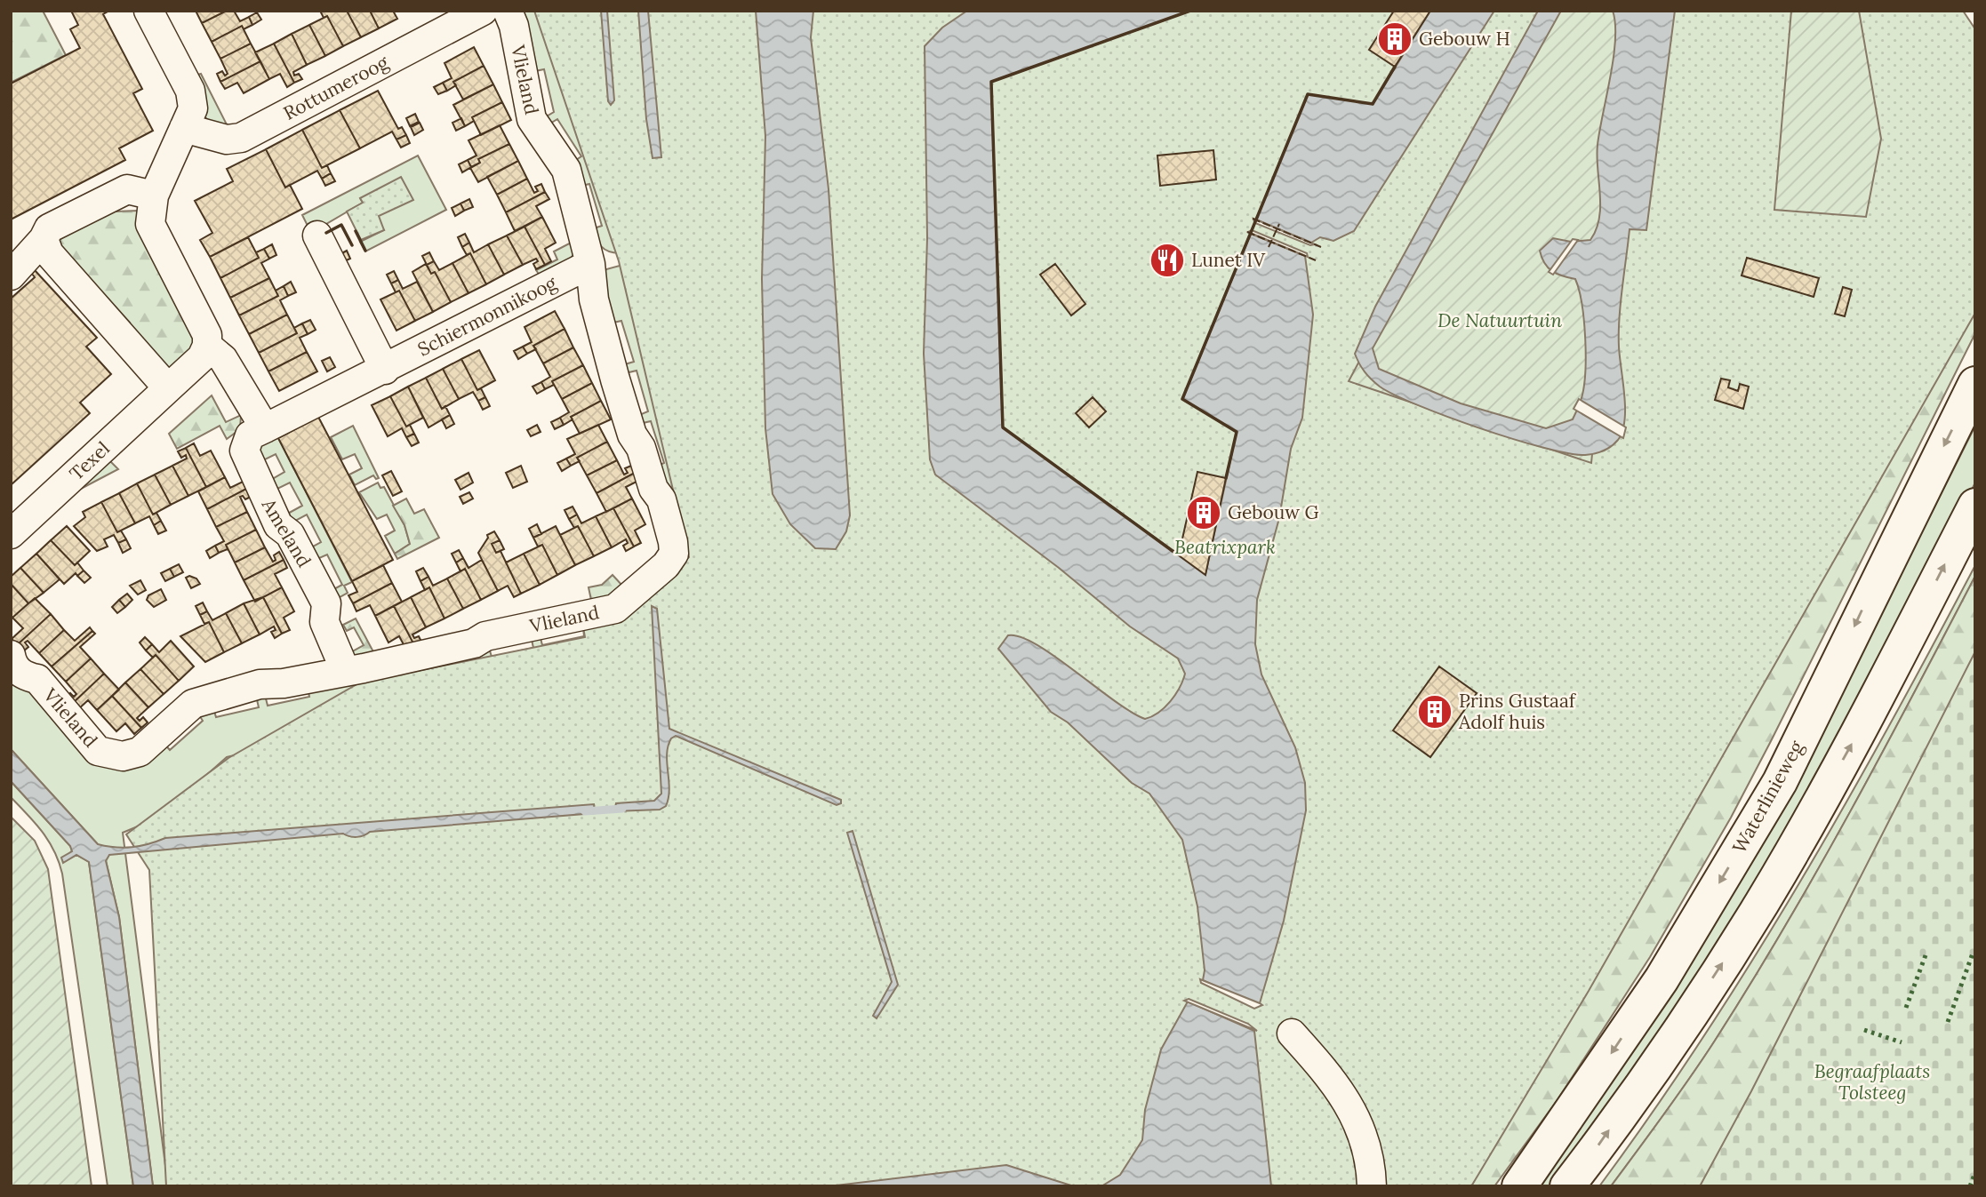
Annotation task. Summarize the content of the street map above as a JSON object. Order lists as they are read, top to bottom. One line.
{"streets":{"main road":["Waterlinieweg"],"street":["Vlieland","Rottumeroog","Schiermonnikoog","Texel","Ameland"]},"crossings":[["Vlieland","Schiermonnikoog"],["Vlieland","Ameland"],["Schiermonnikoog","Ameland"]],"parks":["De Natuurtuin","Beatrixpark","Begraafplaats Tolsteeg"],"places":{"building":["Gebouw H","Gebouw G","Prins Gustaaf Adolf huis"],"restaurant":["Lunet IV"]}}
